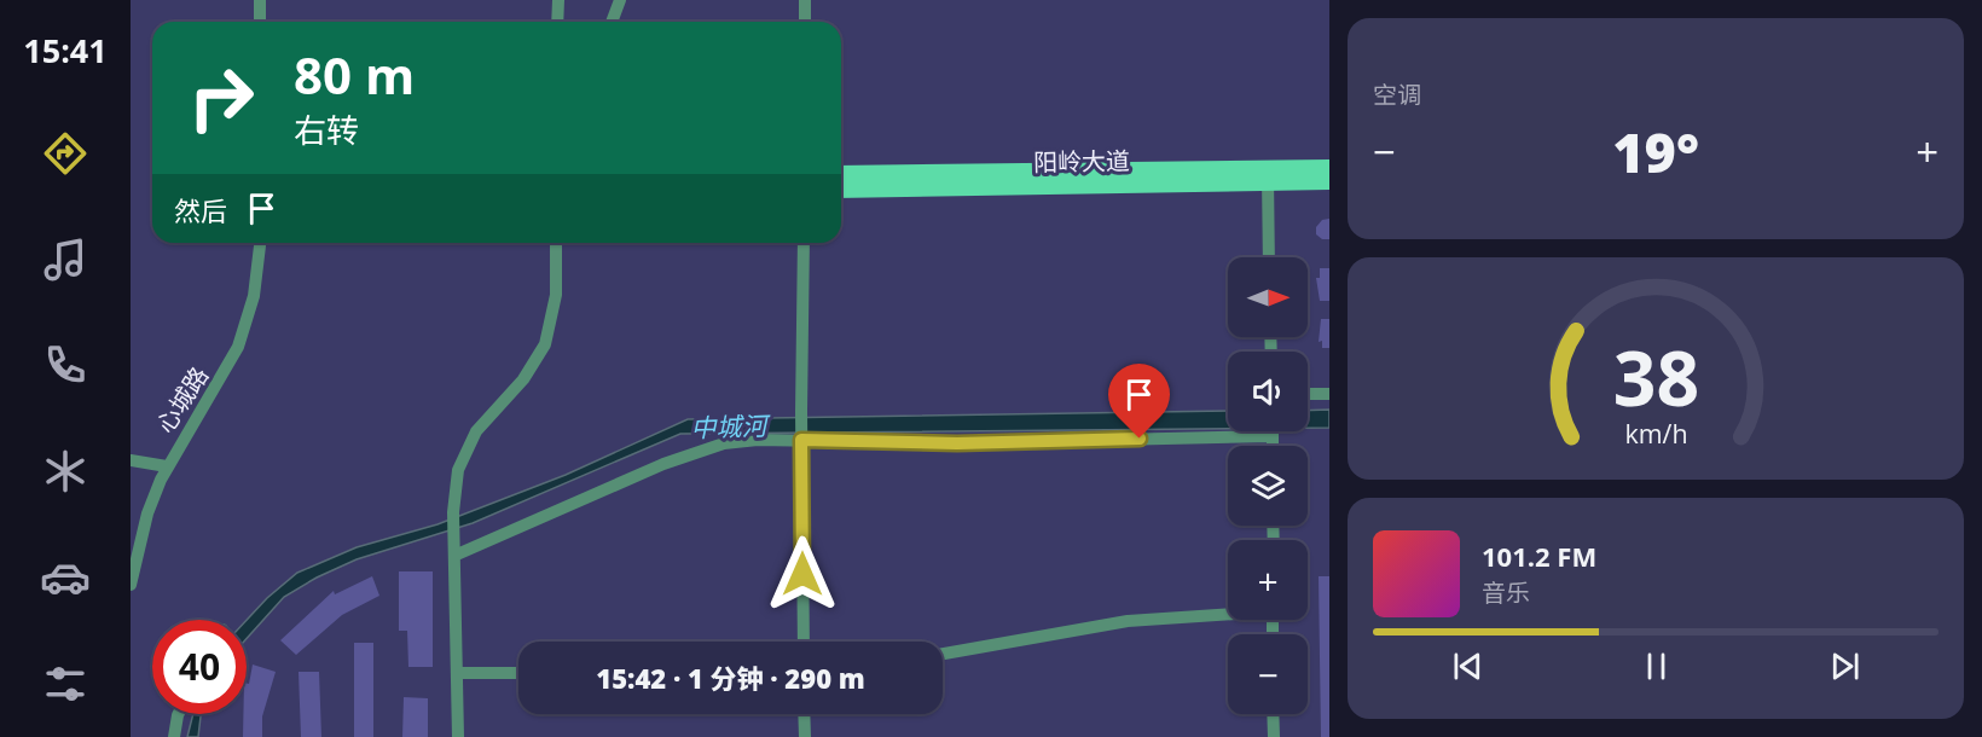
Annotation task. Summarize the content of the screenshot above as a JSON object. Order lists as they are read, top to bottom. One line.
{"streets":{"main road":["阳岭大道"],"street":["心城路"]},"water":["中城河"],"north":"right","page":{"tabs":"15:41","tile":"空调","turn":["80 m","右转"],"heat":["−","19°","+"],"then":"然后","map_buttons":["+","−"],"song":["101.2 FM","音乐"],"limit":"40","trip":"15:42 · 1 分钟 · 290 m","gauge":["38","km/h"]}}
